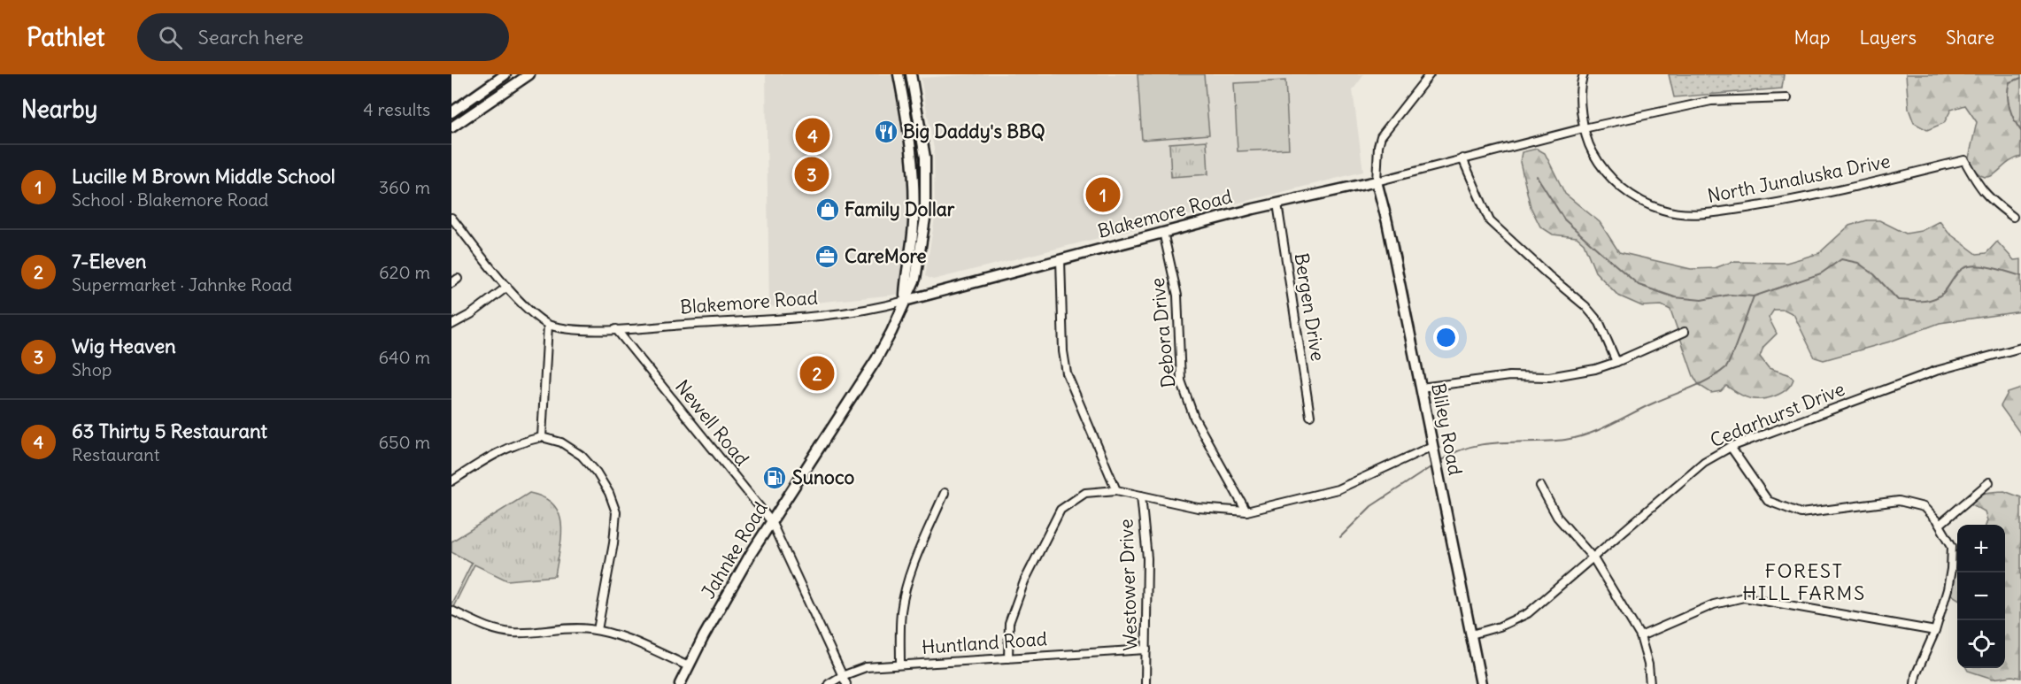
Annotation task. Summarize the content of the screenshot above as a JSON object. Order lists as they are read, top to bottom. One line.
{"streets":{"street":["North Junaluska Drive","Blakemore Road","Bergen Drive","Debora Drive","Cedarhurst Drive","Newell Road","Bliley Road","Jahnke Road","Westower Drive","Huntland Road"]},"crossings":[["North Junaluska Drive","Blakemore Road"],["Blakemore Road","Bergen Drive"],["Blakemore Road","Debora Drive"],["Blakemore Road","Newell Road"],["Blakemore Road","Bliley Road"],["Blakemore Road","Jahnke Road"],["Cedarhurst Drive","Bliley Road"],["Newell Road","Jahnke Road"],["Newell Road","Huntland Road"],["Westower Drive","Huntland Road"]],"districts":["FOREST HILL FARMS"],"places":{"restaurant":["Big Daddy's BBQ"],"shop":["Family Dollar"],"office":["CareMore"],"fuel station":["Sunoco"]},"page":{"header":"Pathlet","search":"Search here","nav":["Map","Layers","Share"],"heading":["Nearby","4 results"],"pins":["4","3","1","2"],"list":[{"mark":"1","name":"Lucille M Brown Middle School","note":"School · Blakemore Road","value":"360 m"},{"mark":"2","name":"7-Eleven","note":"Supermarket · Jahnke Road","value":"620 m"},{"mark":"3","name":"Wig Heaven","note":"Shop","value":"640 m"},{"mark":"4","name":"63 Thirty 5 Restaurant","note":"Restaurant","value":"650 m"}],"map_buttons":["+","−"]}}
